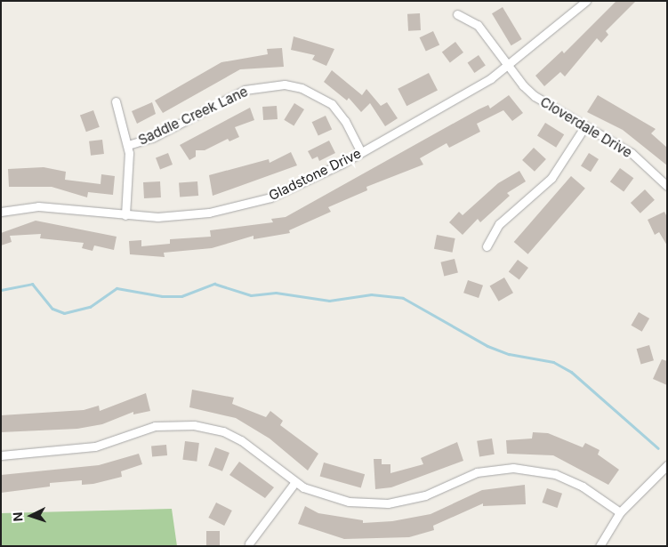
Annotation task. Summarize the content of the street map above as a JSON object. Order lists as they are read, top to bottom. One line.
{"streets":{"street":["Saddle Creek Lane","Cloverdale Drive","Gladstone Drive"]},"crossings":[["Saddle Creek Lane","Gladstone Drive"],["Cloverdale Drive","Gladstone Drive"]],"north":"left"}
